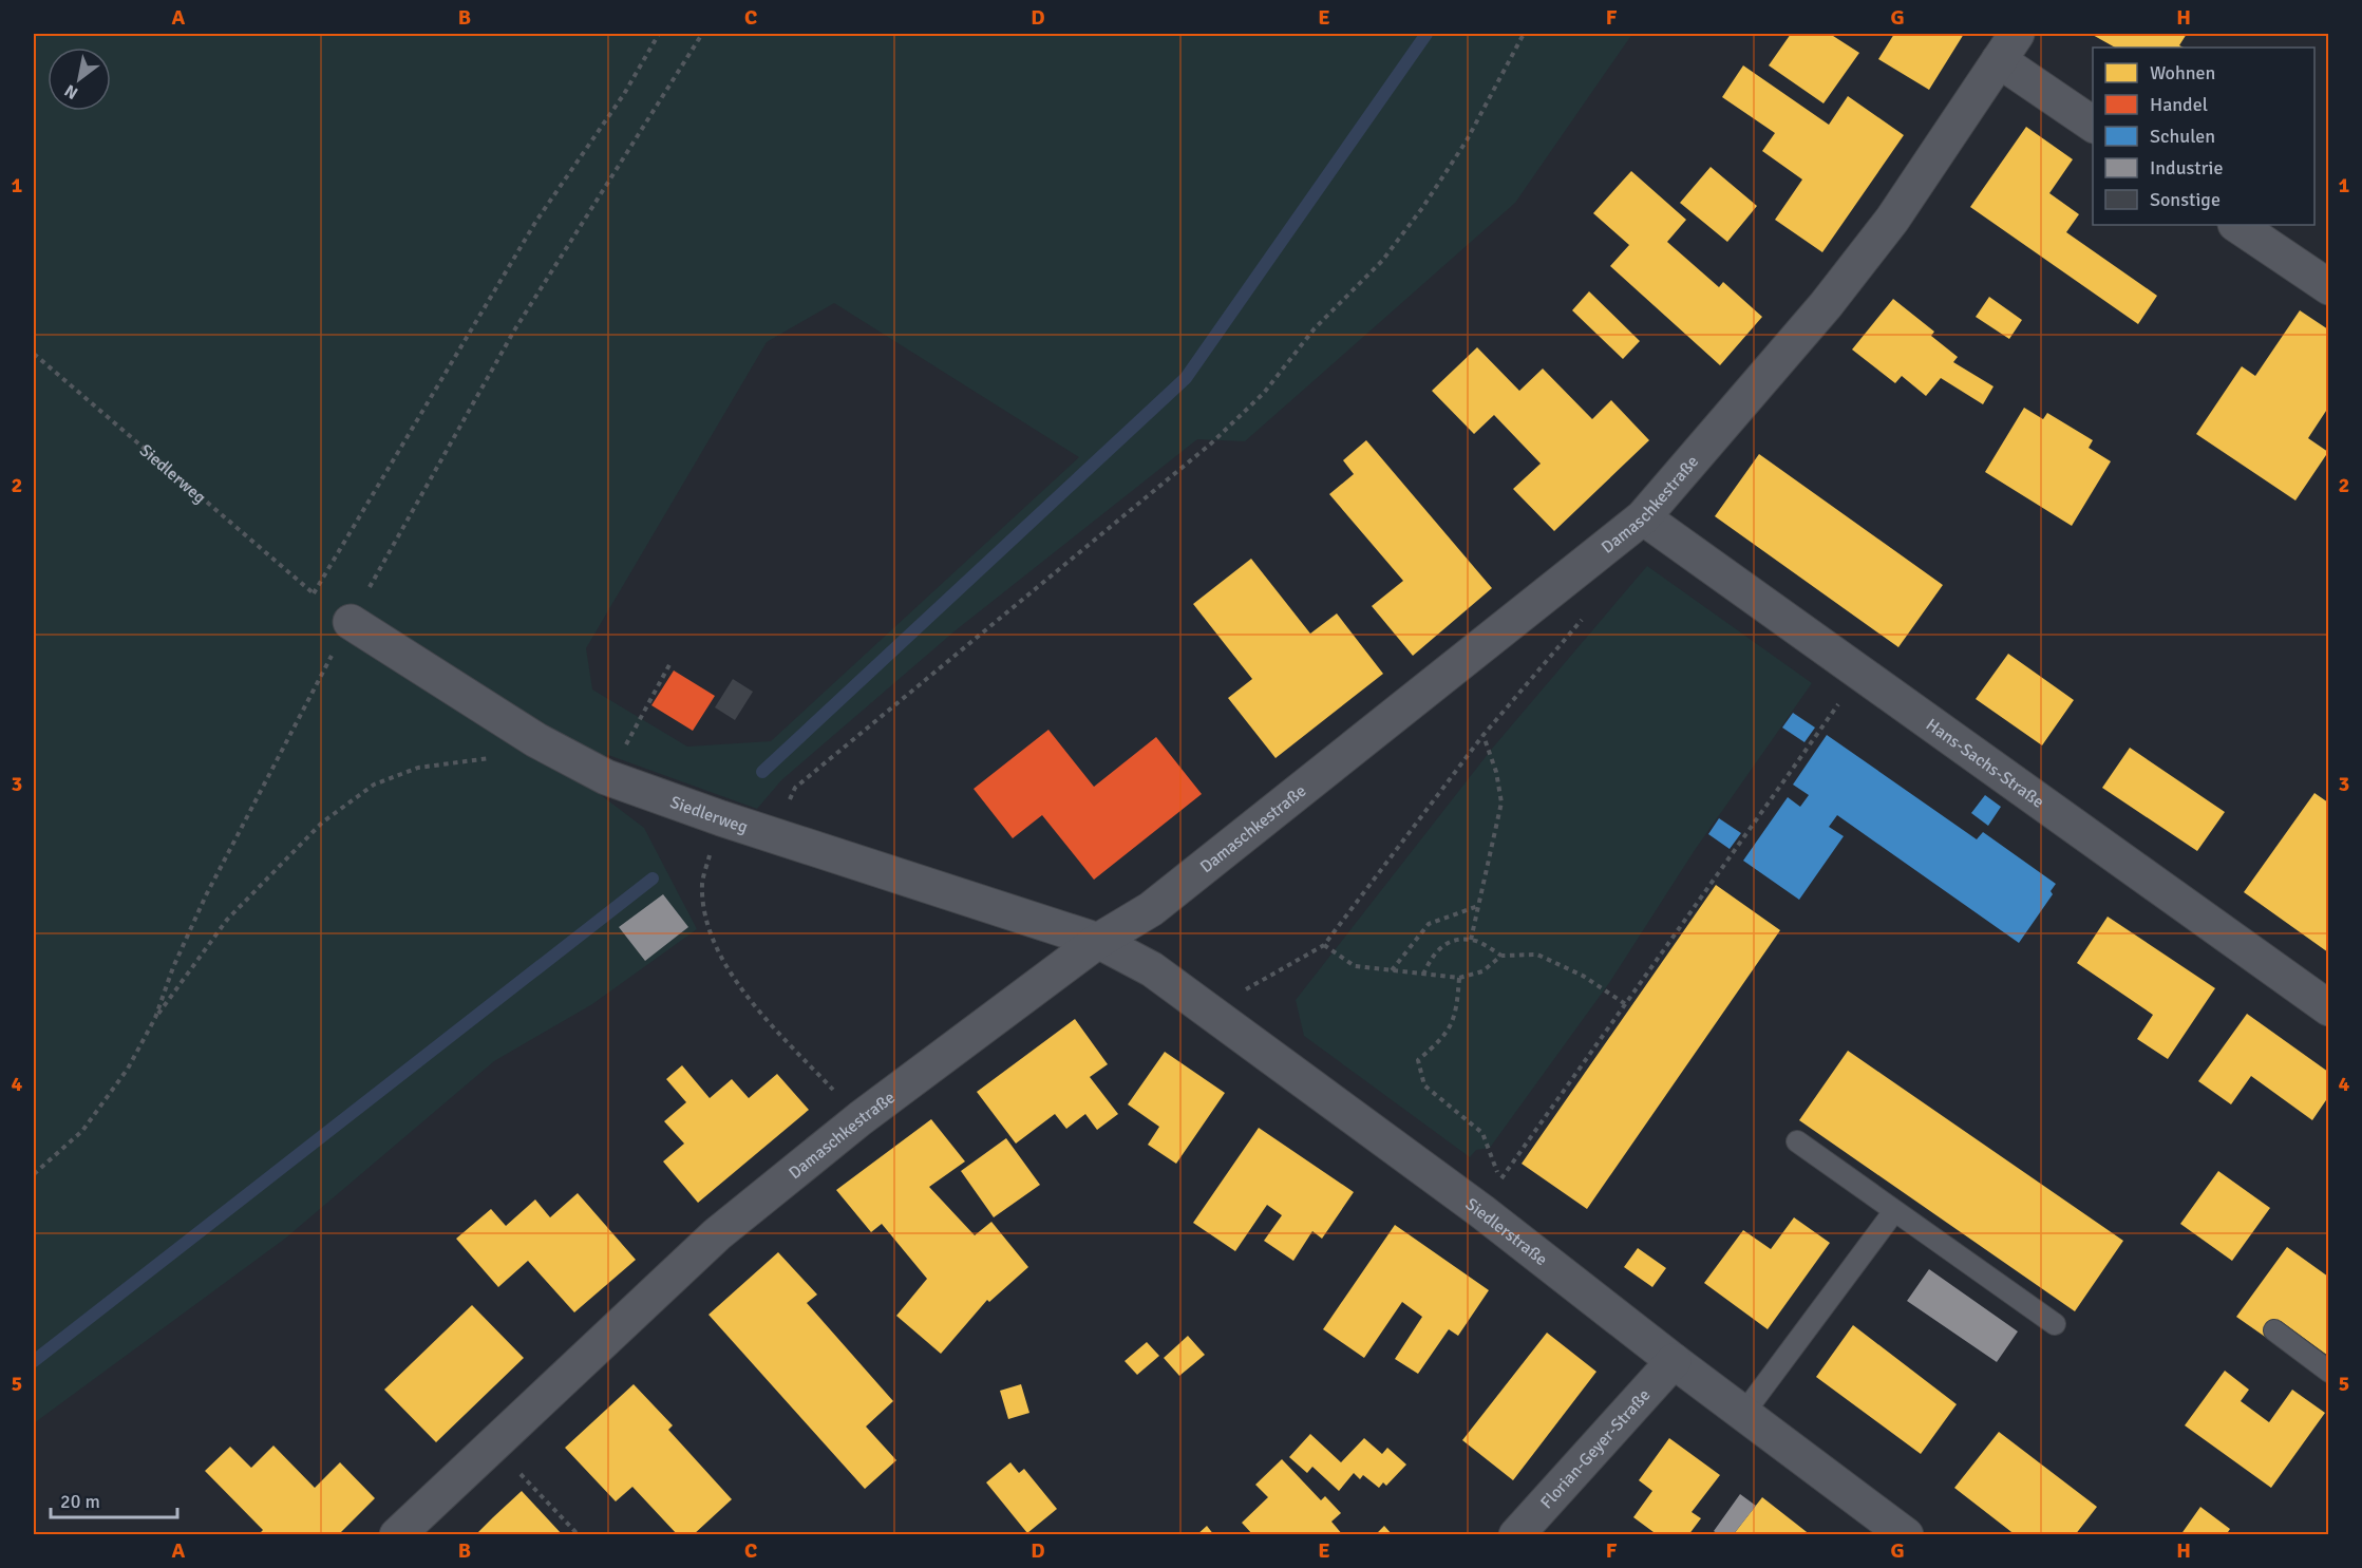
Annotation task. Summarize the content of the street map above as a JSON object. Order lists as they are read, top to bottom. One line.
{"streets":{"street":["Siedlerweg","Damaschkestraße","Hans-Sachs-Straße","Siedlerstraße","Florian-Geyer-Straße"]},"crossings":[["Siedlerweg","Damaschkestraße"],["Siedlerweg","Siedlerstraße"],["Damaschkestraße","Hans-Sachs-Straße"],["Damaschkestraße","Siedlerstraße"],["Siedlerstraße","Florian-Geyer-Straße"]],"legend":["Wohnen","Handel","Schulen","Industrie","Sonstige"],"scale_bar":"20 m","north":"bottom left","grid":{"columns":["A","B","C","D","E","F","G","H"],"rows":["1","2","3","4","5"]}}
